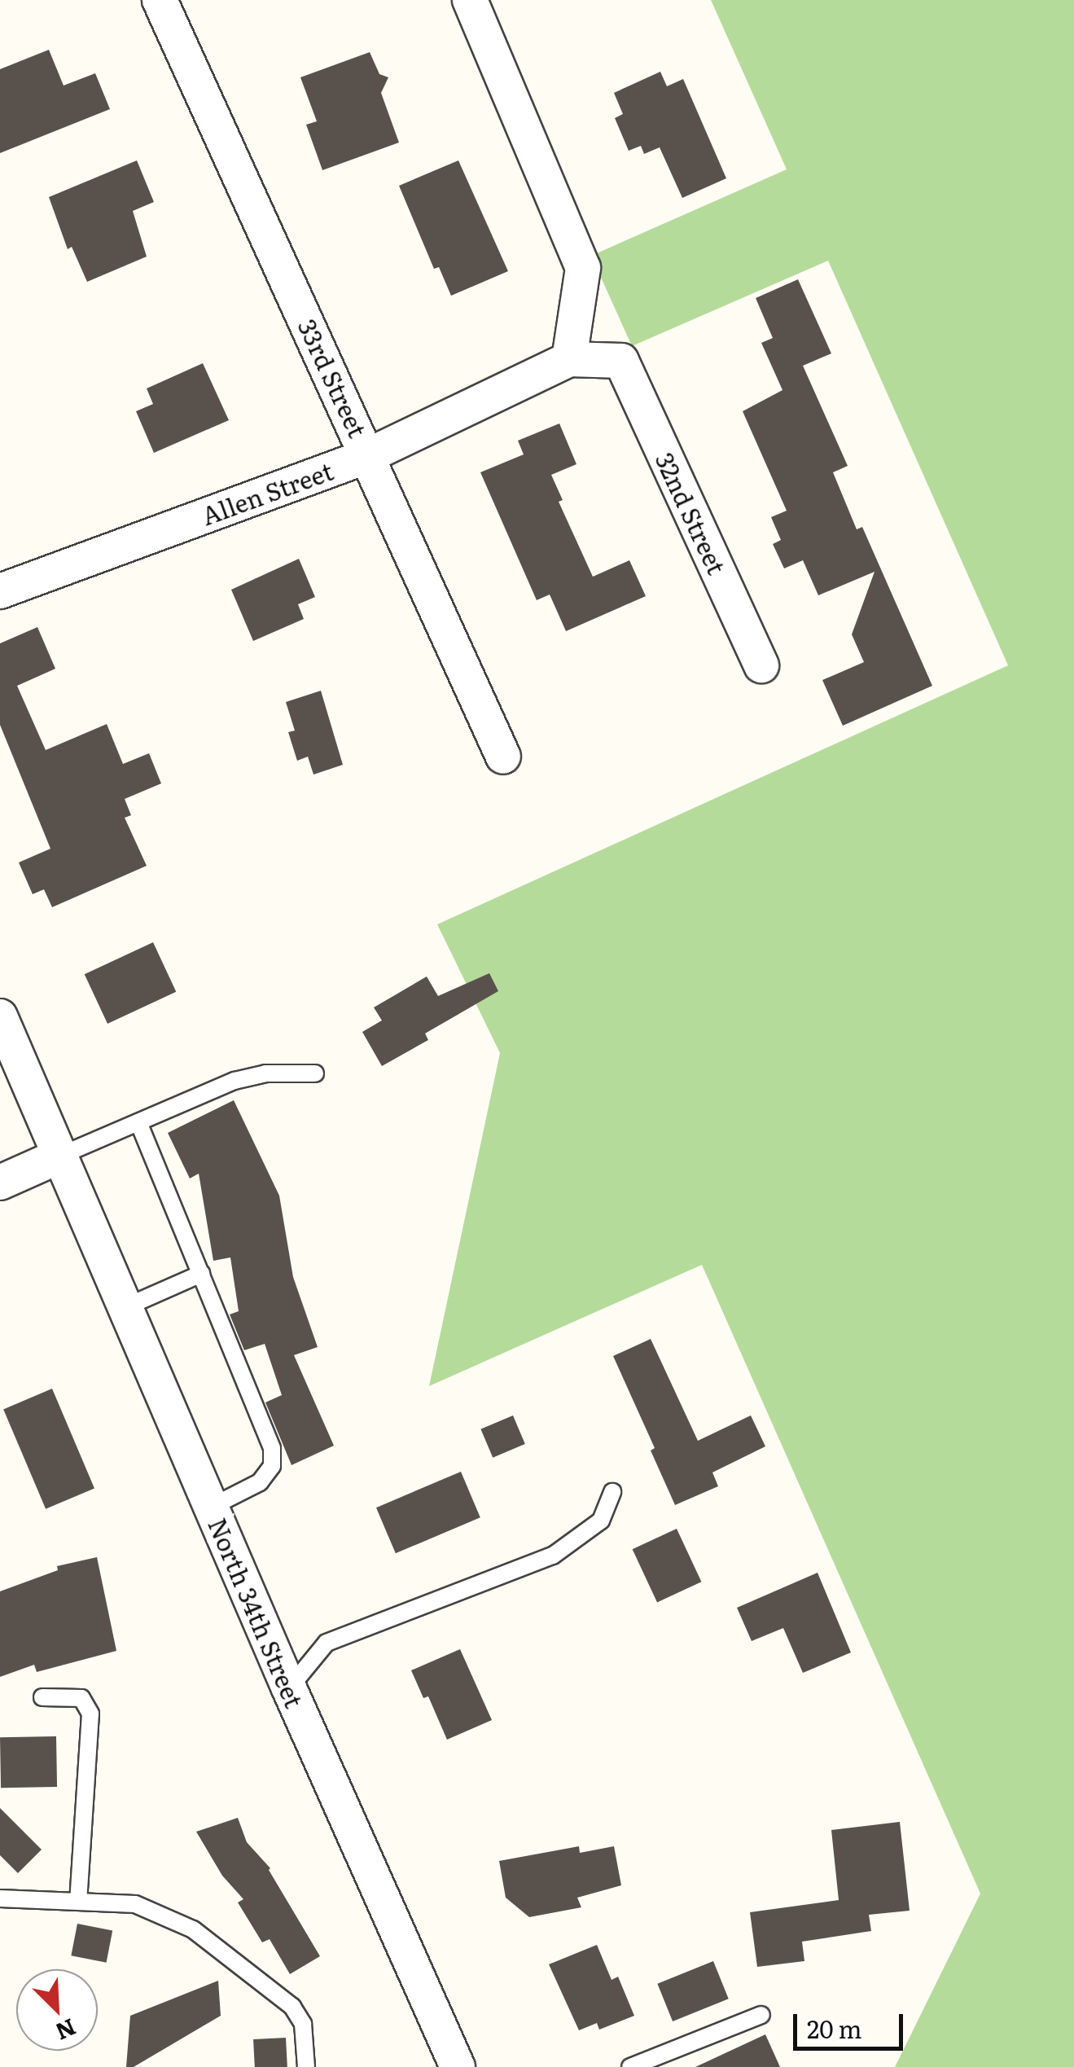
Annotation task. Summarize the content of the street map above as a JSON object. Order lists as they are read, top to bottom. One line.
{"streets":{"street":["33rd Street","Allen Street","32nd Street","North 34th Street"]},"crossings":[["33rd Street","Allen Street"],["Allen Street","32nd Street"]],"scale_bar":"20 m","north":"bottom right"}
